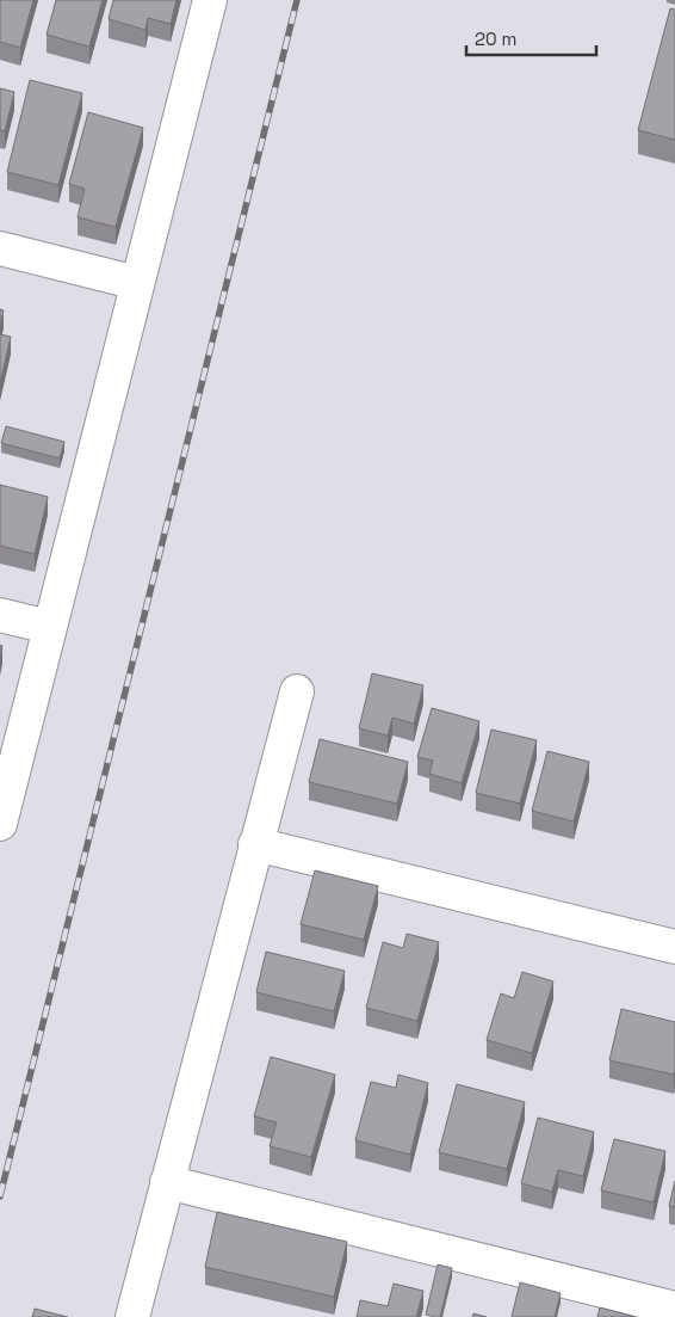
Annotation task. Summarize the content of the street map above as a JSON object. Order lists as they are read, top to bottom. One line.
{"scale_bar":"20 m"}
